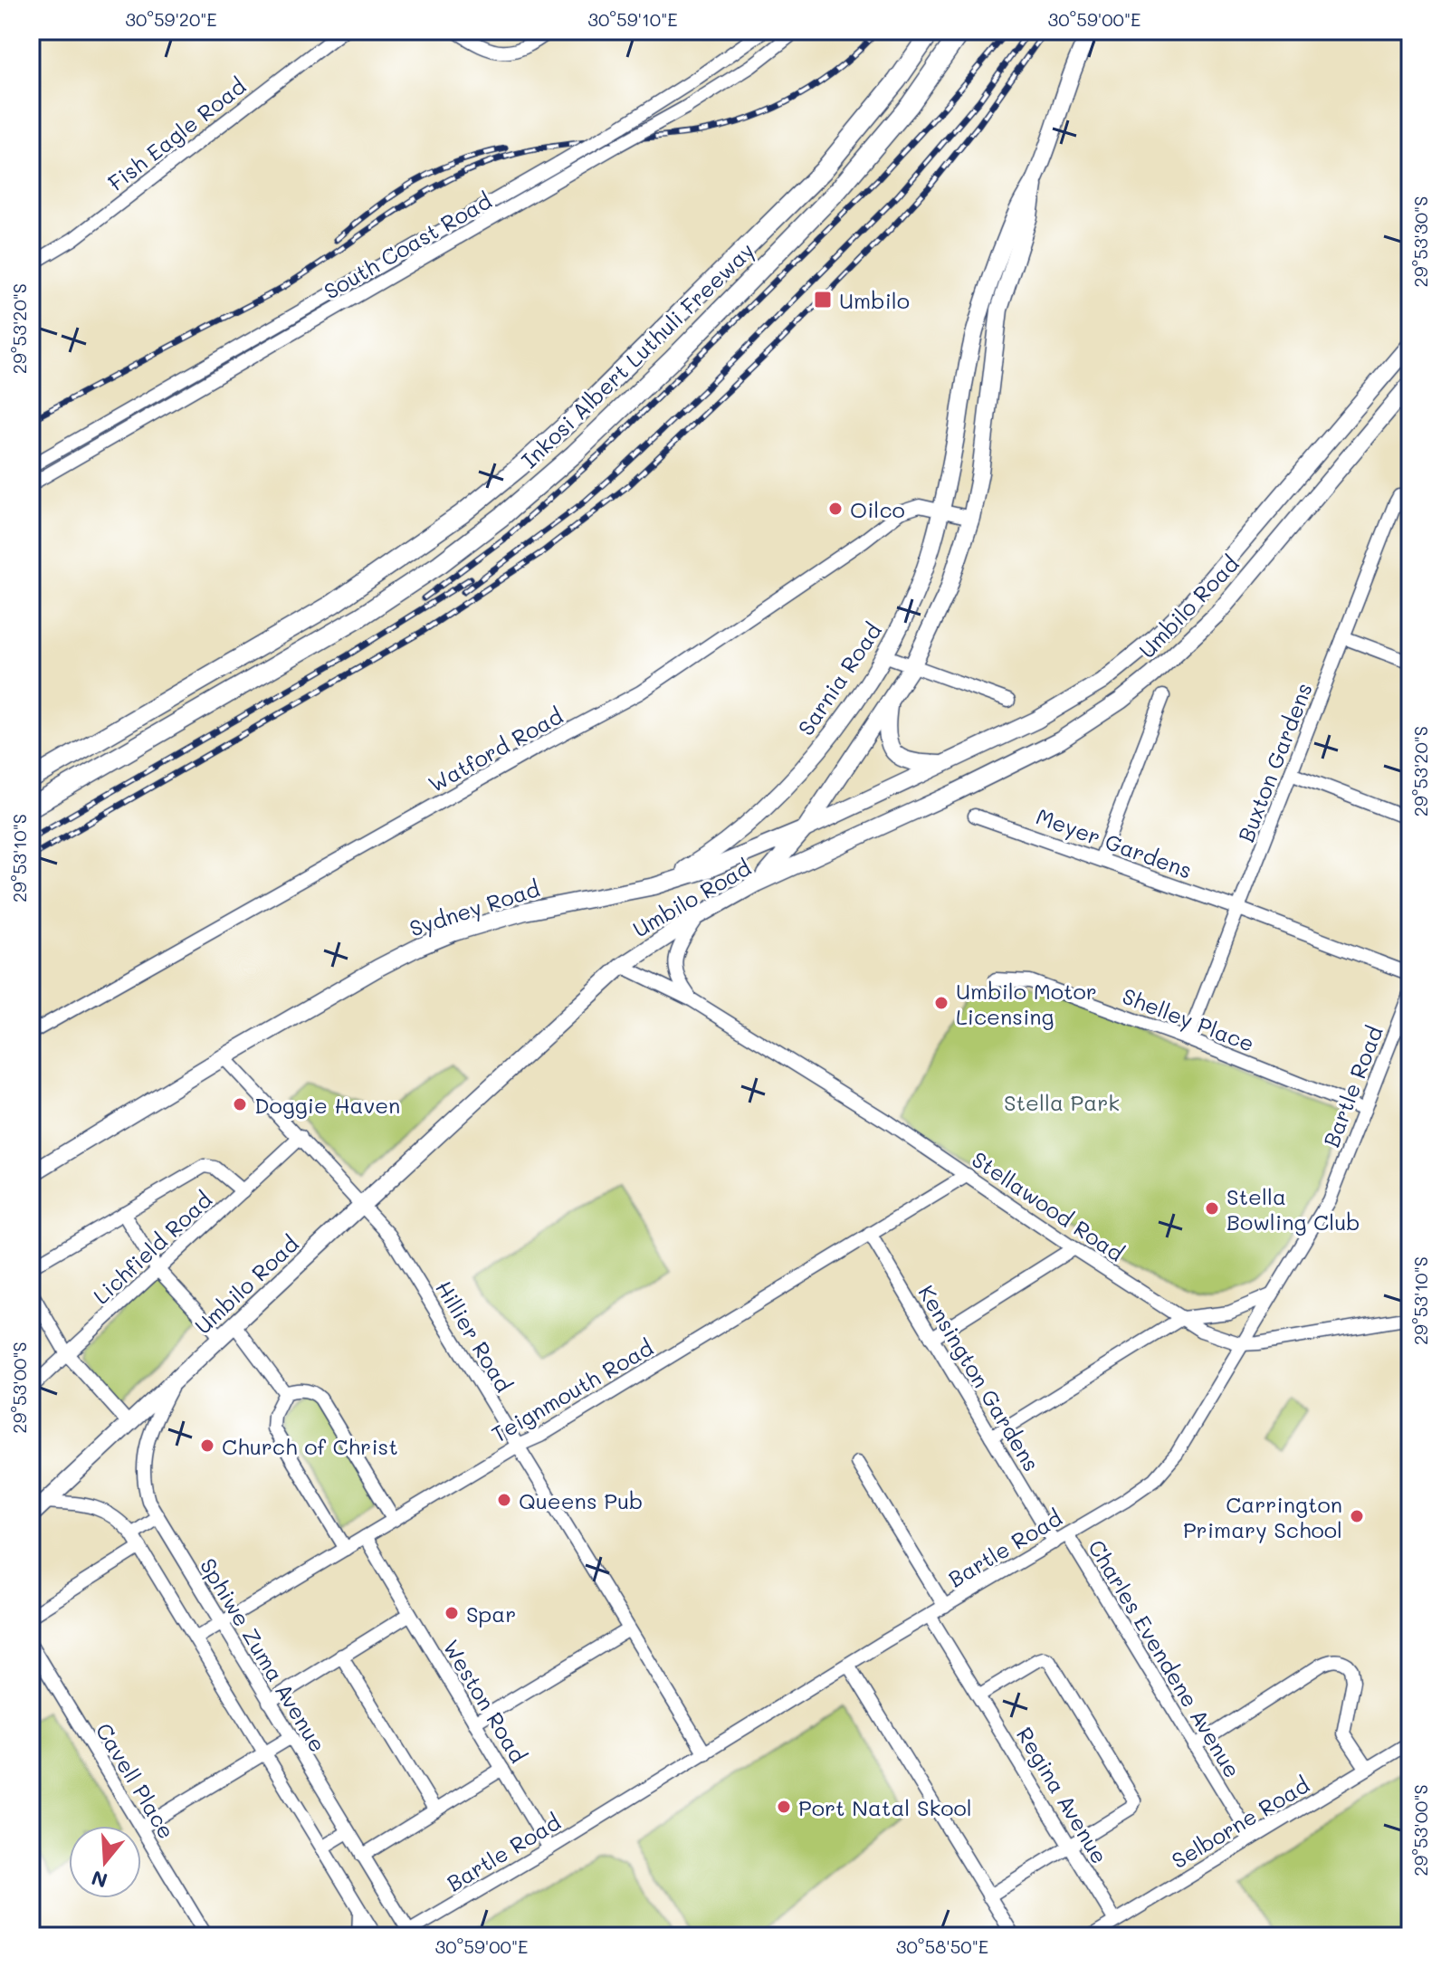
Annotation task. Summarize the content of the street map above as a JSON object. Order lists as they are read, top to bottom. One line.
{"streets":{"highway":["Inkosi Albert Luthuli Freeway"],"main road":["Umbilo Road","Sarnia Road","Sydney Road"],"street":["Fish Eagle Road","South Coast Road","Watford Road","Buxton Gardens","Meyer Gardens","Shelley Place","Bartle Road","Stellawood Road","Lichfield Road","Hillier Road","Kensington Gardens","Teignmouth Road","Sphiwe Zuma Avenue","Charles Evendene Avenue","Weston Road","Cavell Place","Regina Avenue","Selborne Road"]},"crossings":[["Umbilo Road","Sarnia Road"],["Umbilo Road","Sydney Road"],["Umbilo Road","Stellawood Road"],["Umbilo Road","Hillier Road"],["Umbilo Road","Sphiwe Zuma Avenue"],["Sarnia Road","Watford Road"],["Sarnia Road","Sydney Road"],["Buxton Gardens","Meyer Gardens"],["Buxton Gardens","Shelley Place"],["Sydney Road","Hillier Road"],["Shelley Place","Bartle Road"],["Bartle Road","Stellawood Road"],["Bartle Road","Hillier Road"],["Bartle Road","Kensington Gardens"],["Bartle Road","Sphiwe Zuma Avenue"],["Bartle Road","Charles Evendene Avenue"],["Bartle Road","Weston Road"],["Bartle Road","Regina Avenue"],["Stellawood Road","Teignmouth Road"],["Lichfield Road","Hillier Road"],["Hillier Road","Teignmouth Road"],["Kensington Gardens","Teignmouth Road"],["Teignmouth Road","Sphiwe Zuma Avenue"],["Teignmouth Road","Weston Road"],["Charles Evendene Avenue","Selborne Road"],["Regina Avenue","Selborne Road"]],"parks":["Stella Park"],"places":{"transit":["Umbilo"],"other":["Oilco","Umbilo Motor Licensing","Doggie Haven","Stella Bowling Club","Church of Christ","Queens Pub","Carrington Primary School","Spar","Port Natal Skool"]},"north":"bottom","coordinates":["30°59'20\"E","30°59'10\"E","30°59'00\"E","29°53'30\"S","29°53'20\"S","29°53'10\"S","29°53'00\"S","30°58'50\"E"]}
